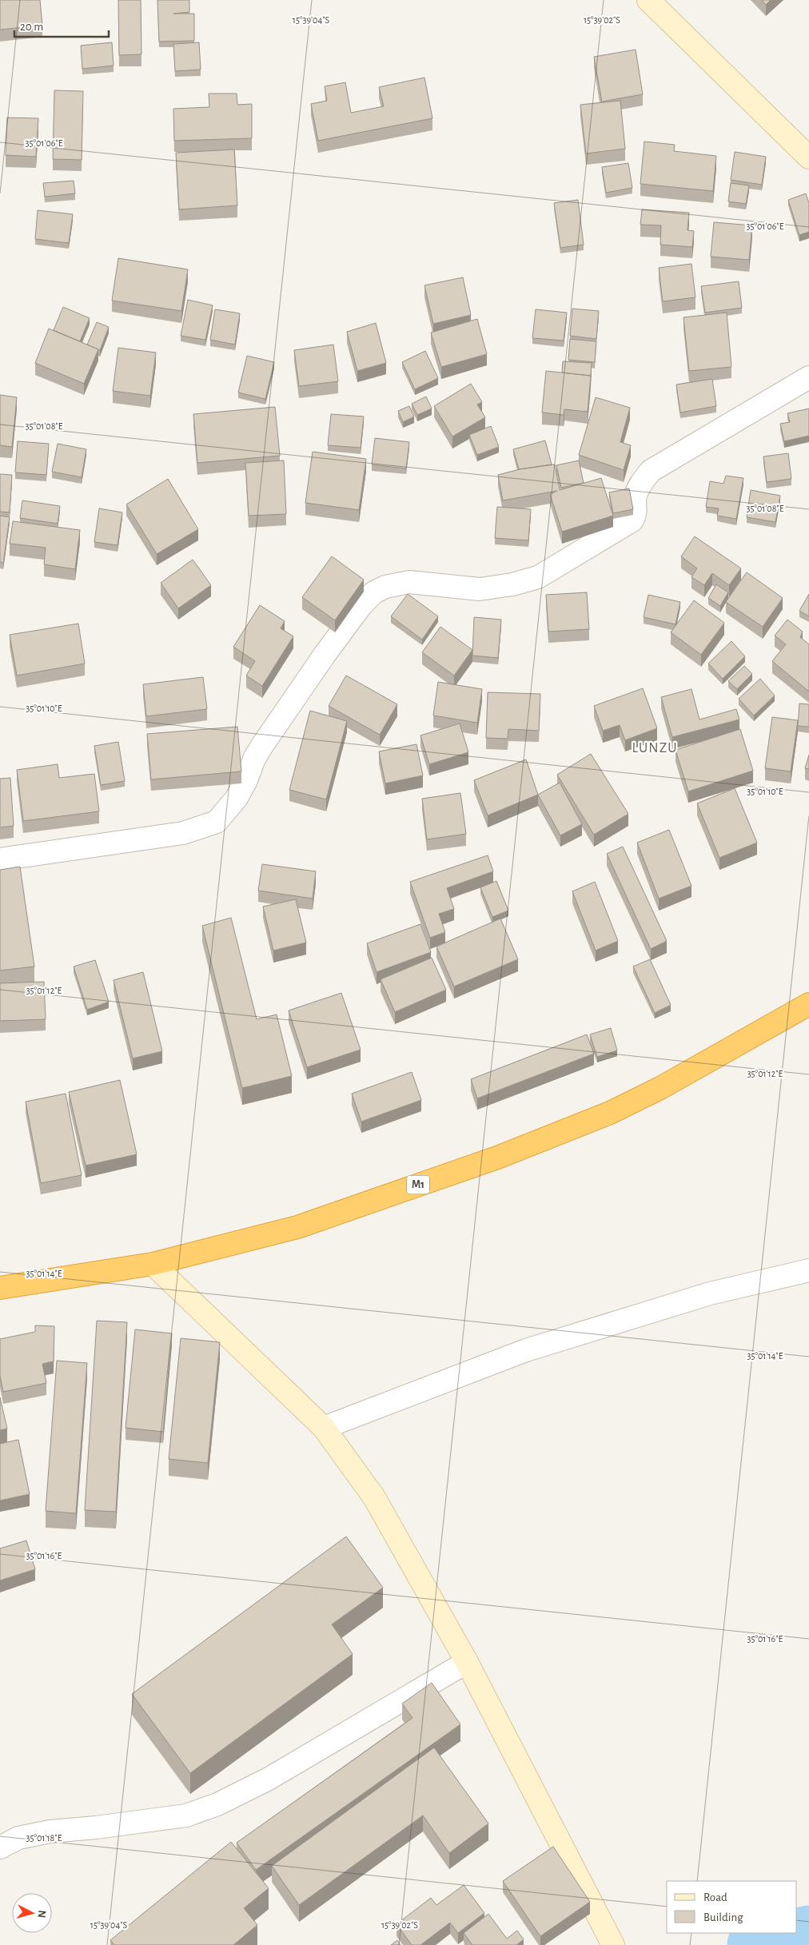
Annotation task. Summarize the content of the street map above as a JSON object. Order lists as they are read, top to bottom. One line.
{"streets":{"highway":["M1"]},"districts":["LUNZU"],"legend":["Road","Building"],"scale_bar":"20 m","north":"right","coordinates":["15°39'04\"S","15°39'02\"S","35°01'06\"E","35°01'08\"E","35°01'10\"E","35°01'12\"E","35°01'14\"E","35°01'16\"E","35°01'18\"E"]}
